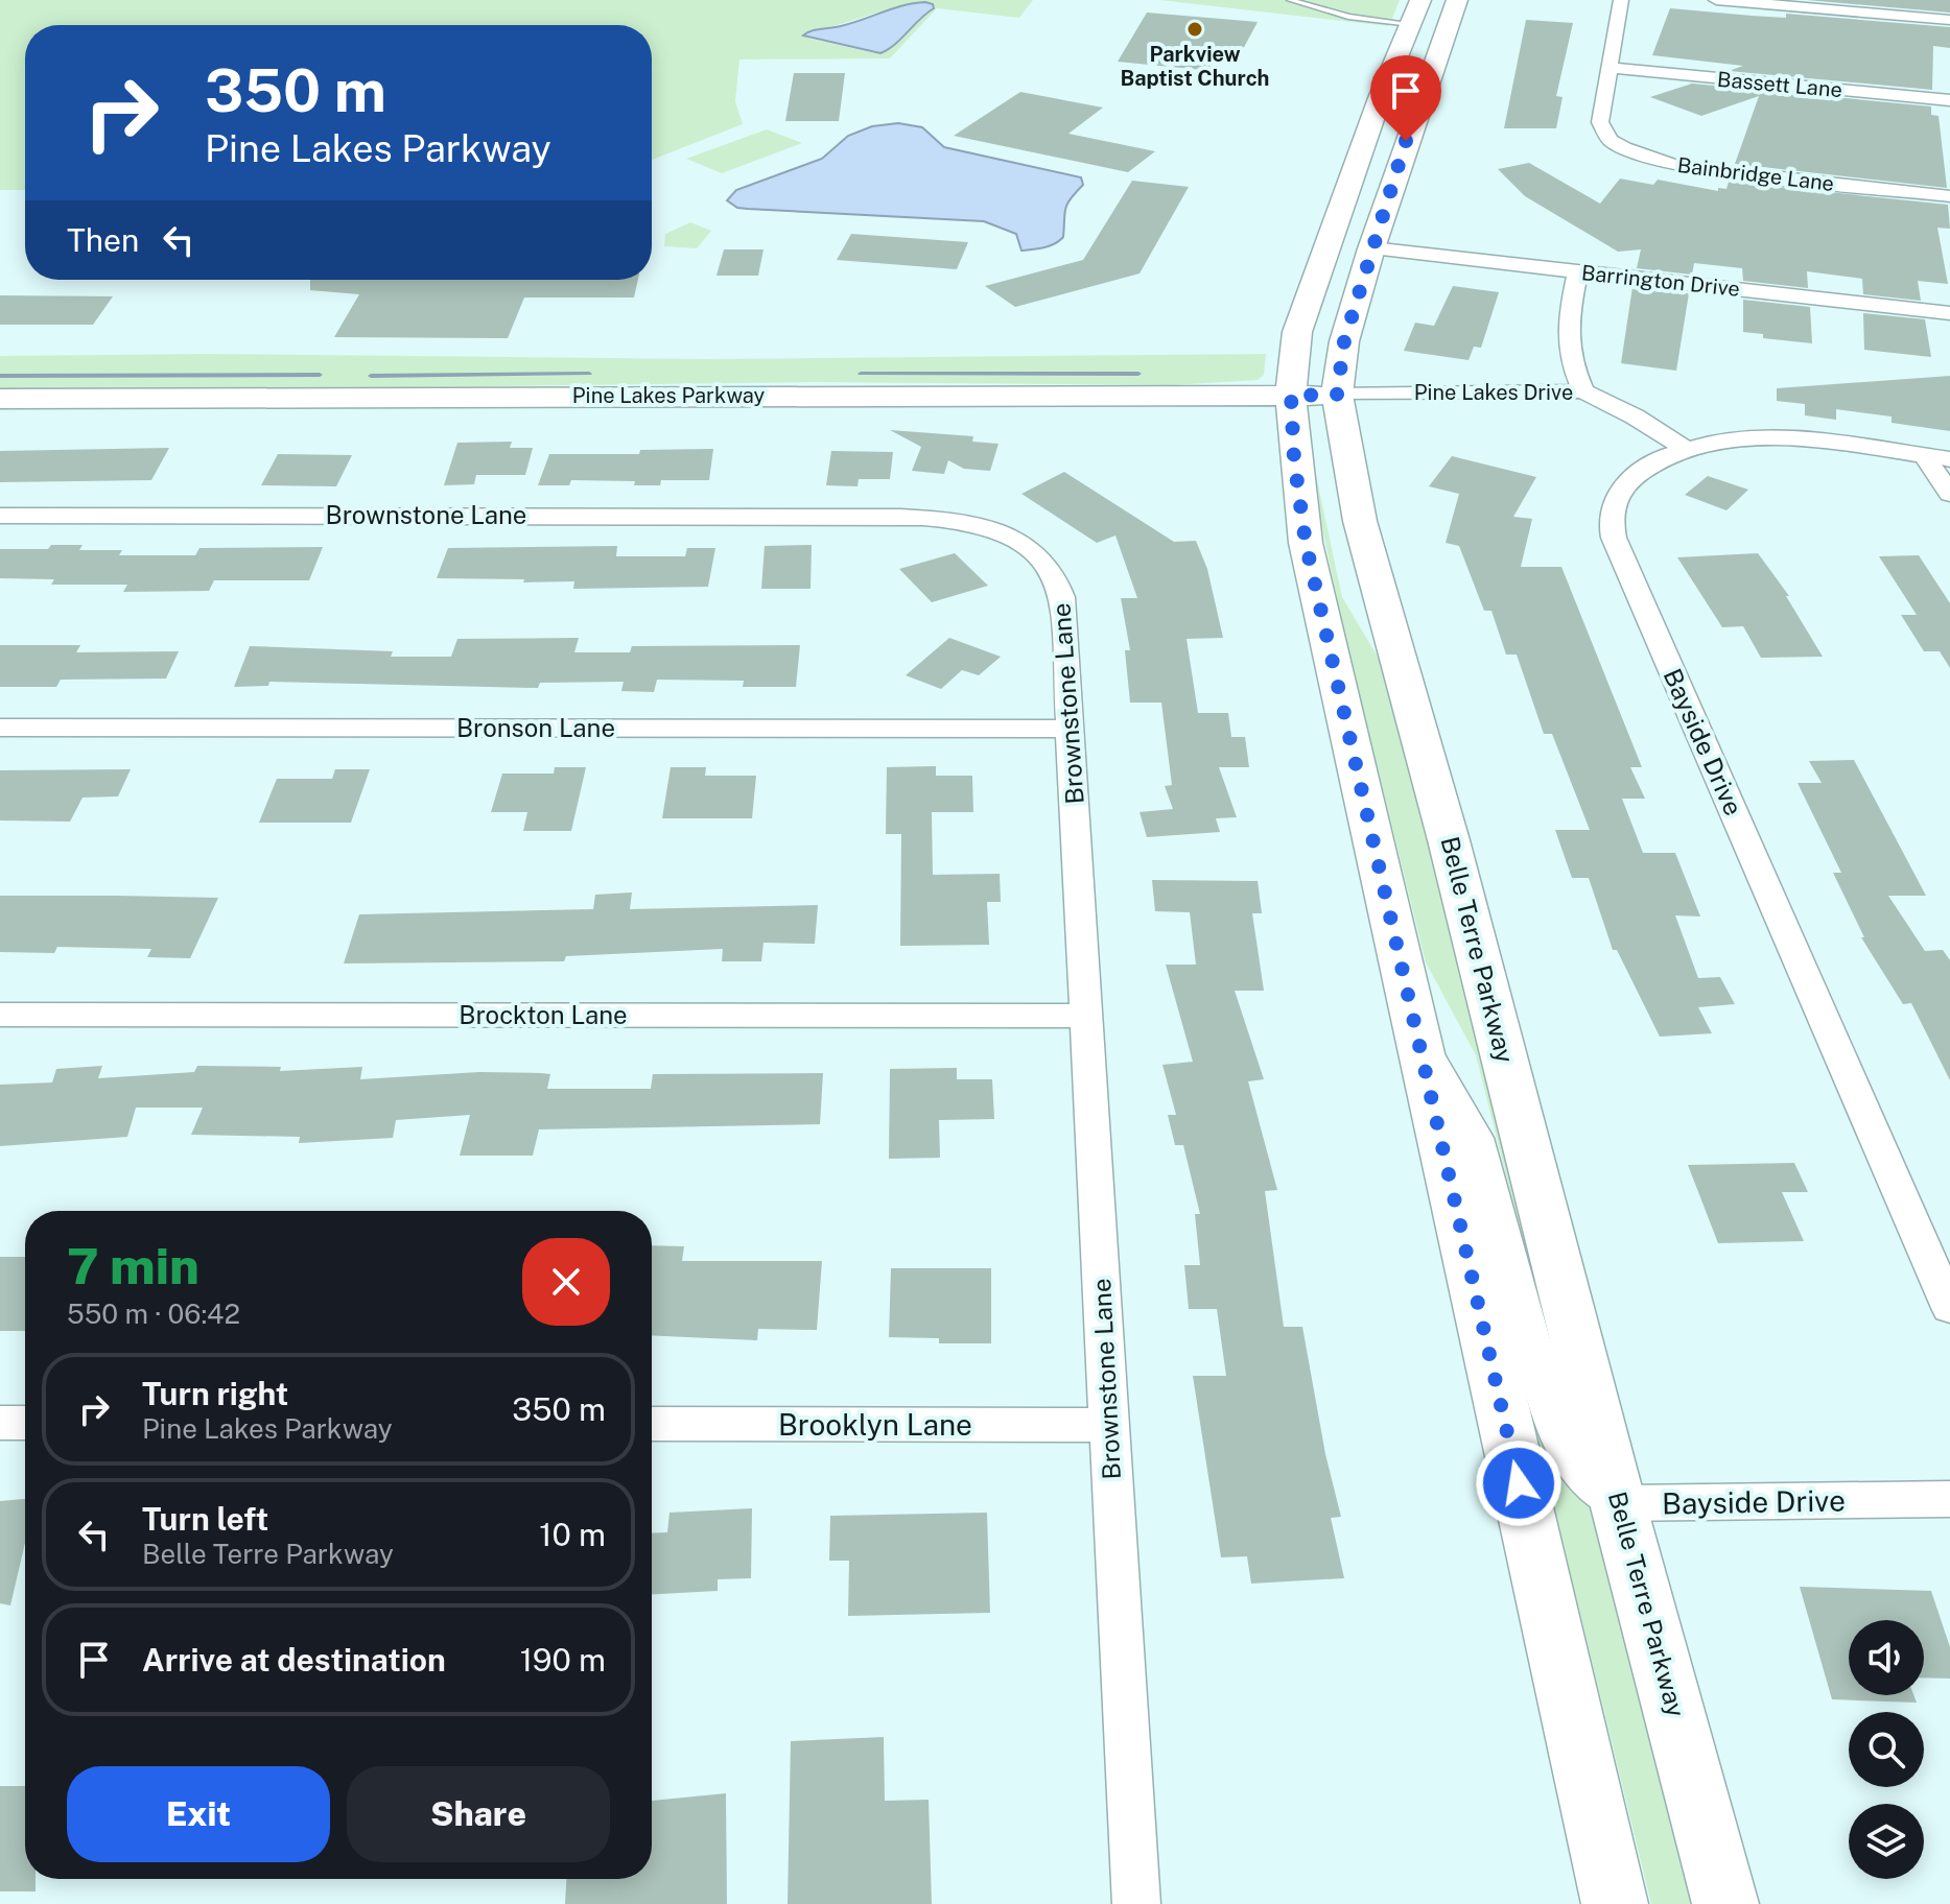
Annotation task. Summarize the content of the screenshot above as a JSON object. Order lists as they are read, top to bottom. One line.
{"streets":{"main road":["Pine Lakes Parkway","Belle Terre Parkway"],"street":["Bassett Lane","Bainbridge Lane","Barrington Drive","Pine Lakes Drive","Brownstone Lane","Bronson Lane","Bayside Drive","Brockton Lane","Brooklyn Lane"]},"crossings":[["Bassett Lane","Bainbridge Lane"],["Barrington Drive","Belle Terre Parkway"],["Pine Lakes Drive","Pine Lakes Parkway"],["Pine Lakes Drive","Bayside Drive"],["Pine Lakes Drive","Belle Terre Parkway"],["Pine Lakes Parkway","Belle Terre Parkway"],["Brownstone Lane","Bronson Lane"],["Brownstone Lane","Brockton Lane"],["Brownstone Lane","Brooklyn Lane"],["Bayside Drive","Belle Terre Parkway"]],"places":["Parkview Baptist Church"],"page":{"turn":["350 m","Pine Lakes Parkway"],"then":"Then","heading":["7 min","550 m · 06:42"],"list":[{"name":"Turn right","note":"Pine Lakes Parkway","value":"350 m"},{"name":"Turn left","note":"Belle Terre Parkway","value":"10 m"},{"name":"Arrive at destination","value":"190 m"}],"buttons":["Exit","Share"]}}
